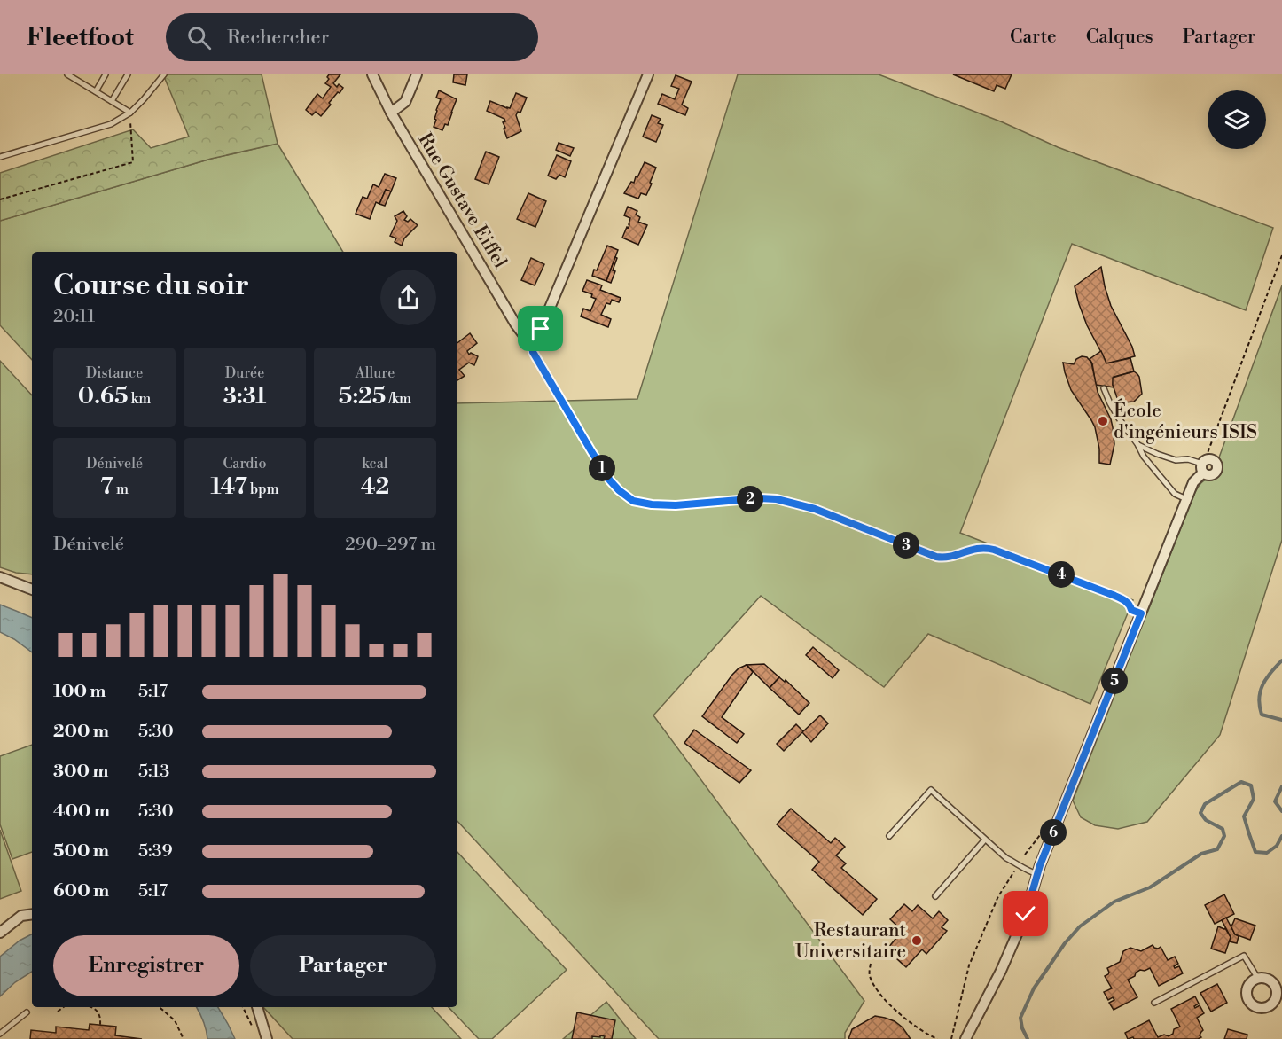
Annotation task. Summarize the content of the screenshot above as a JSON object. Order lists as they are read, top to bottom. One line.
{"streets":{"street":["Rue Gustave Eiffel"]},"places":["École d'ingénieurs ISIS","Restaurant Universitaire"],"page":{"header":"Fleetfoot","search":"Rechercher","nav":["Carte","Calques","Partager"],"heading":["Course du soir","20:11"],"stats":[["Distance","0.65 km"],["Durée","3:31"],["Allure","5:25 /km"],["Dénivelé","7 m"],["Cardio","147 bpm"],["kcal","42"]],"pins":["1","2","3","4","5","6"],"chart":["Dénivelé","290–297 m"],"list":[{"name":"100 m","note":"5:17"},{"name":"200 m","note":"5:30"},{"name":"300 m","note":"5:13"},{"name":"400 m","note":"5:30"},{"name":"500 m","note":"5:39"},{"name":"600 m","note":"5:17"}],"buttons":["Enregistrer","Partager"]}}
